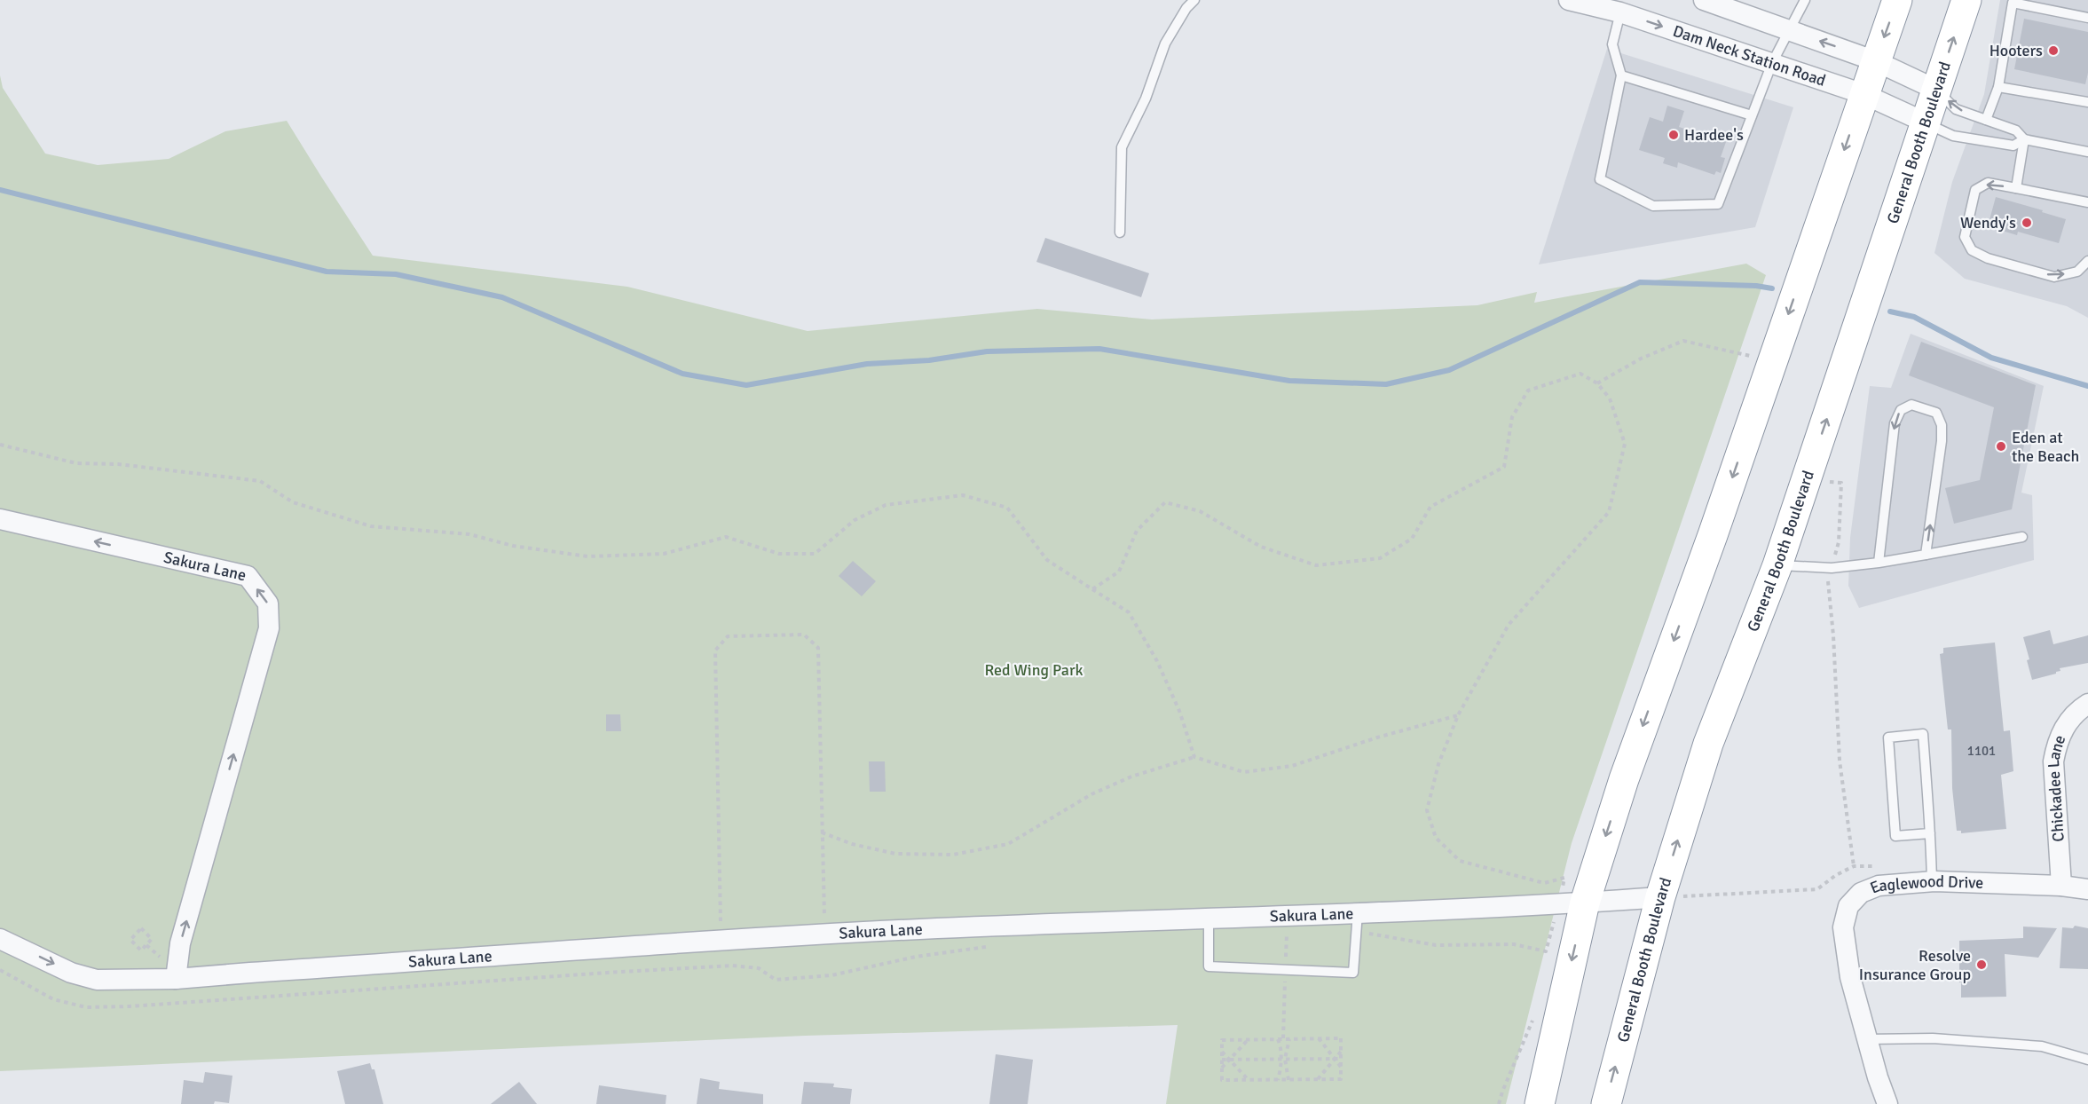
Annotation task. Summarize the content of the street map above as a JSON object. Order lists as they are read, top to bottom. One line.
{"streets":{"highway":["General Booth Boulevard"],"street":["Dam Neck Station Road","Sakura Lane","Chickadee Lane","Eaglewood Drive"]},"crossings":[["Dam Neck Station Road","General Booth Boulevard"],["General Booth Boulevard","Sakura Lane"],["Chickadee Lane","Eaglewood Drive"]],"parks":["Red Wing Park"],"places":["Hooters","Hardee's","Wendy's","Eden at the Beach","Resolve Insurance Group"],"house_numbers":["1101"]}
